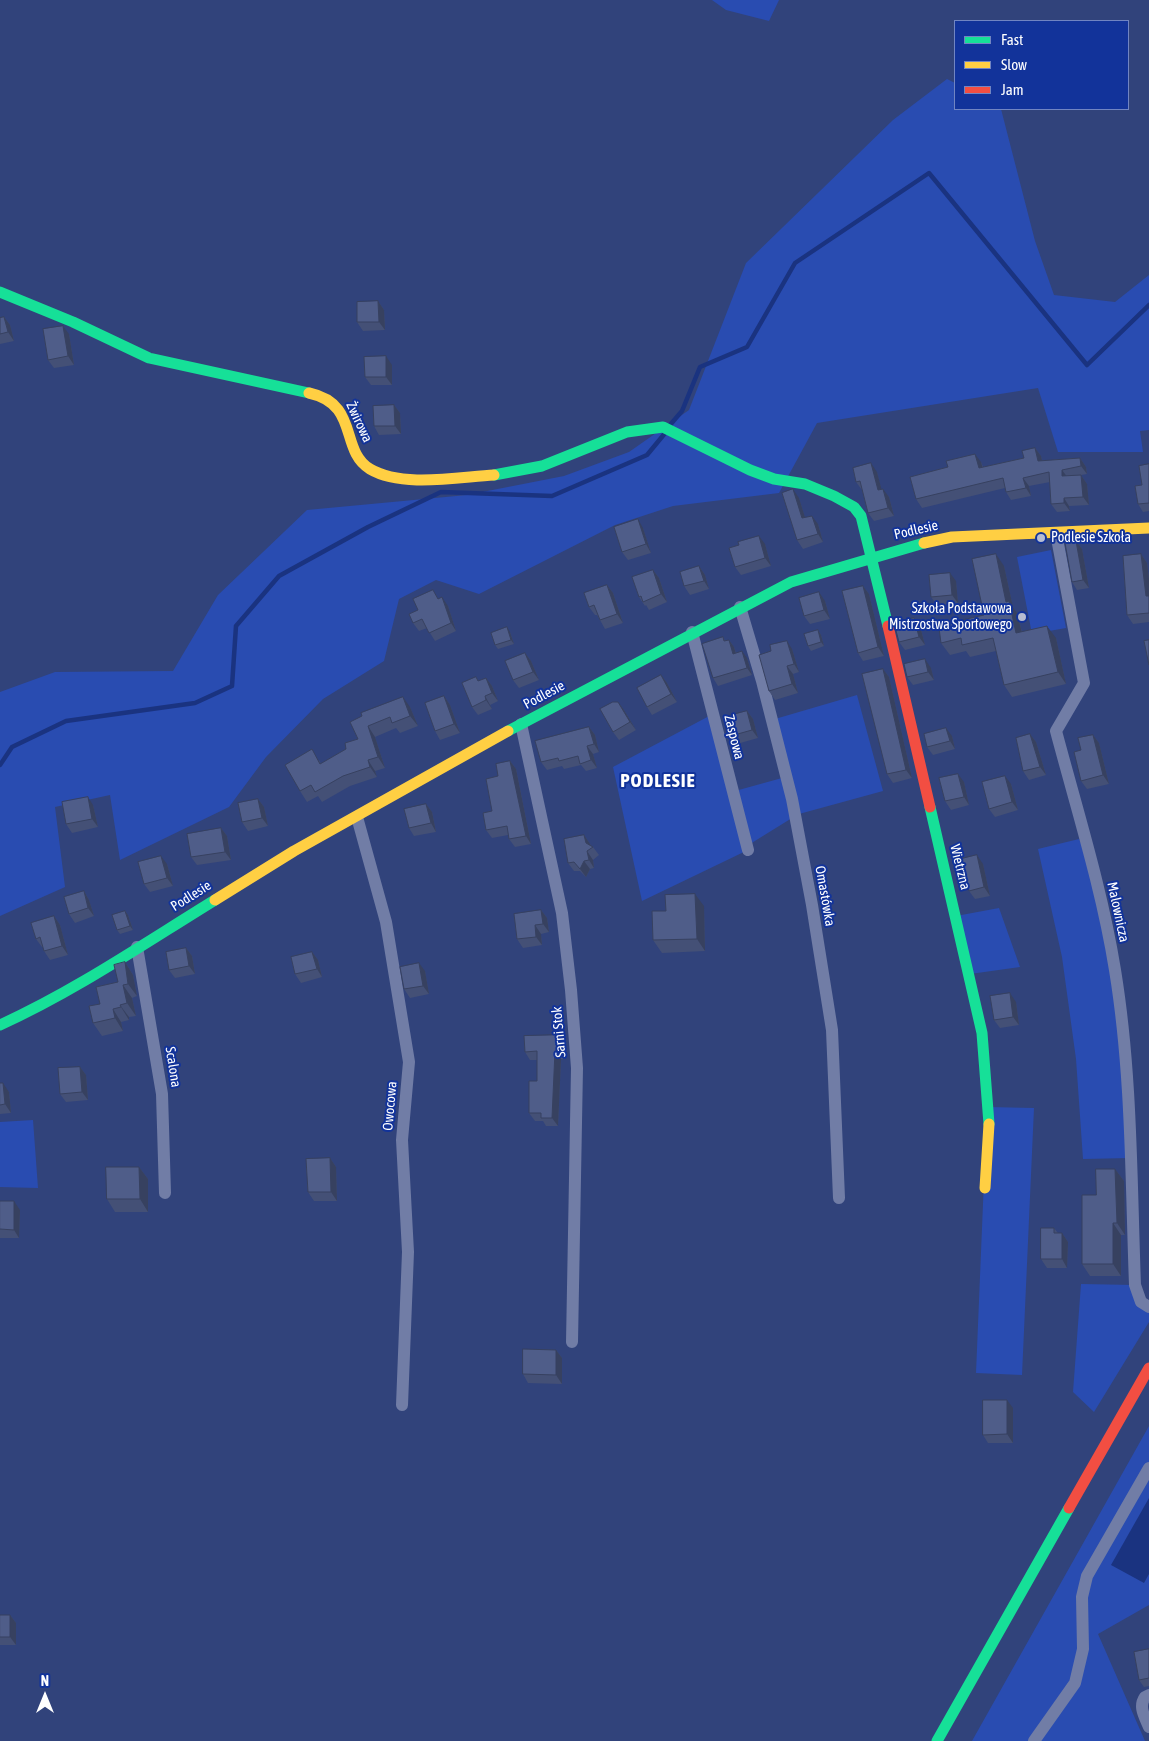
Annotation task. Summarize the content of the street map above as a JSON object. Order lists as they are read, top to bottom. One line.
{"streets":{"main road":["Żwirowa","Podlesie","Wietrzna"],"street":["Zaspowa","Omastówka","Malownicza","Sarni Stok","Scalona","Owocowa"]},"crossings":[["Żwirowa","Wietrzna"],["Podlesie","Zaspowa"],["Podlesie","Wietrzna"],["Podlesie","Omastówka"],["Podlesie","Malownicza"],["Podlesie","Sarni Stok"],["Podlesie","Scalona"],["Podlesie","Owocowa"]],"districts":["PODLESIE"],"places":["Podlesie Szkoła","Szkoła Podstawowa Mistrzostwa Sportowego"],"legend":["Fast","Slow","Jam"],"north":"top"}
